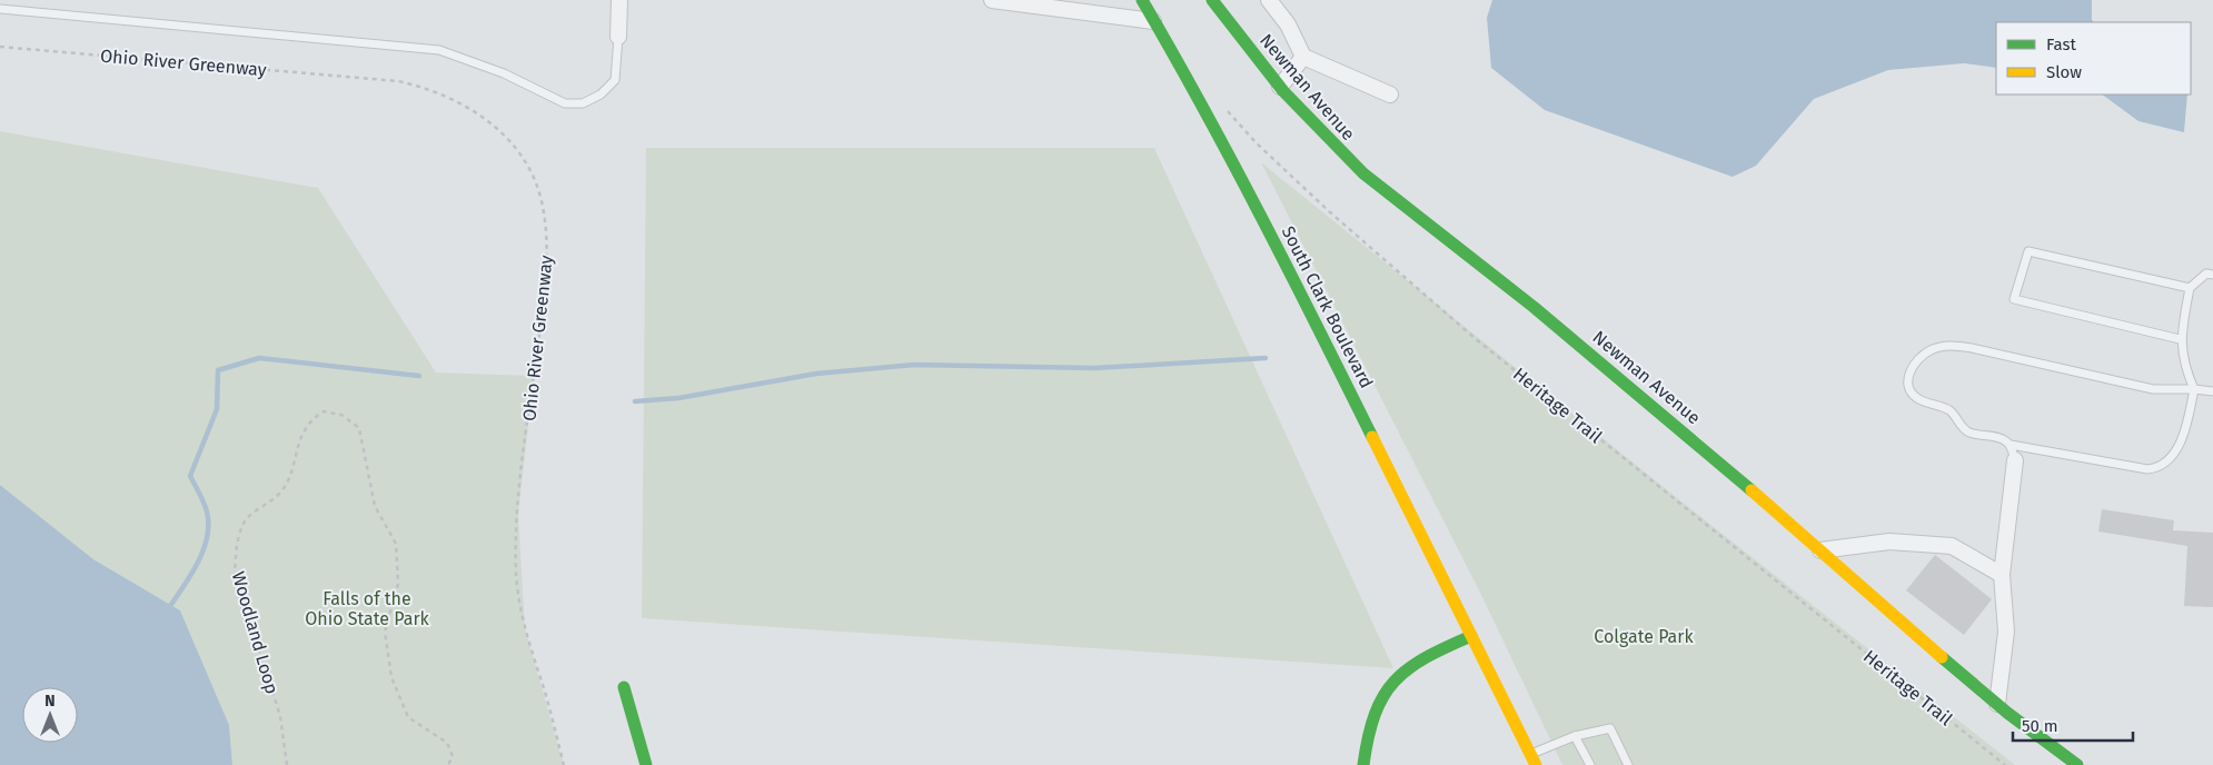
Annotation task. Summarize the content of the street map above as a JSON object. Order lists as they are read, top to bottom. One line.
{"streets":{"street":["Newman Avenue","South Clark Boulevard"],"path":["Ohio River Greenway","Heritage Trail","Woodland Loop"]},"parks":["Falls of the Ohio State Park","Colgate Park"],"legend":["Fast","Slow"],"scale_bar":"50 m","north":"top"}
